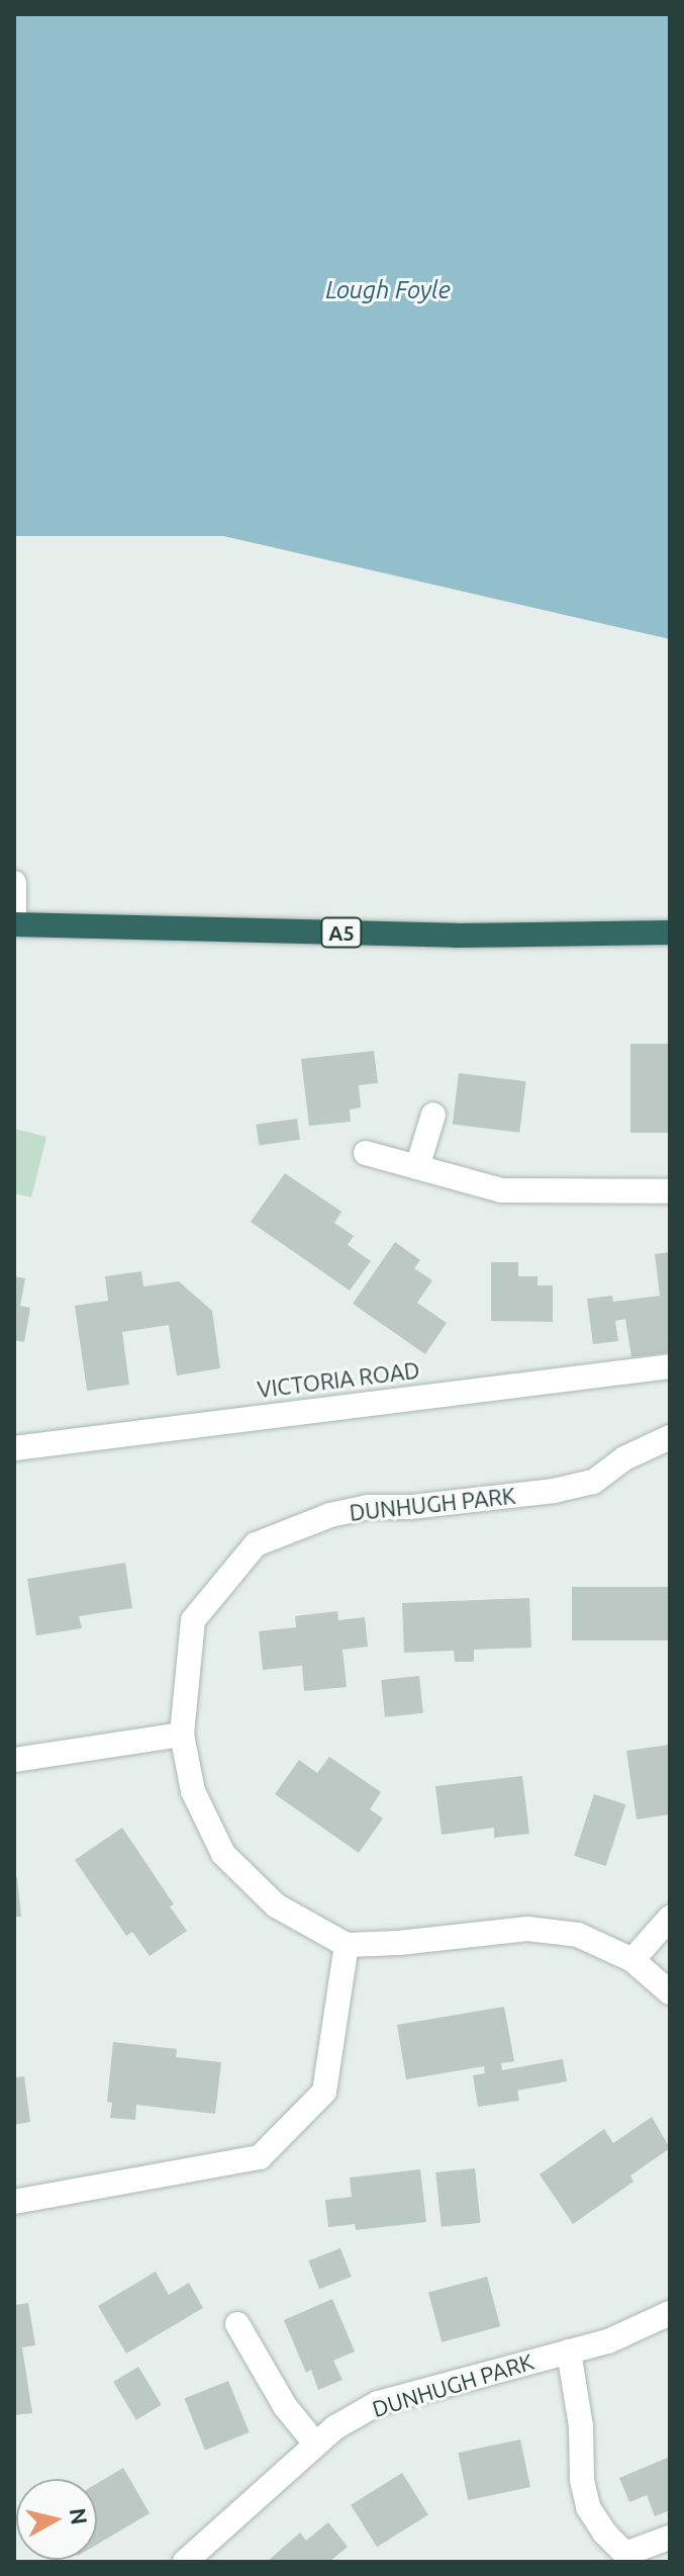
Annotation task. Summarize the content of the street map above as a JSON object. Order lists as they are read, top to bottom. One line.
{"streets":{"highway":["A5"],"street":["VICTORIA ROAD","DUNHUGH PARK"]},"water":["Lough Foyle"],"north":"right"}
